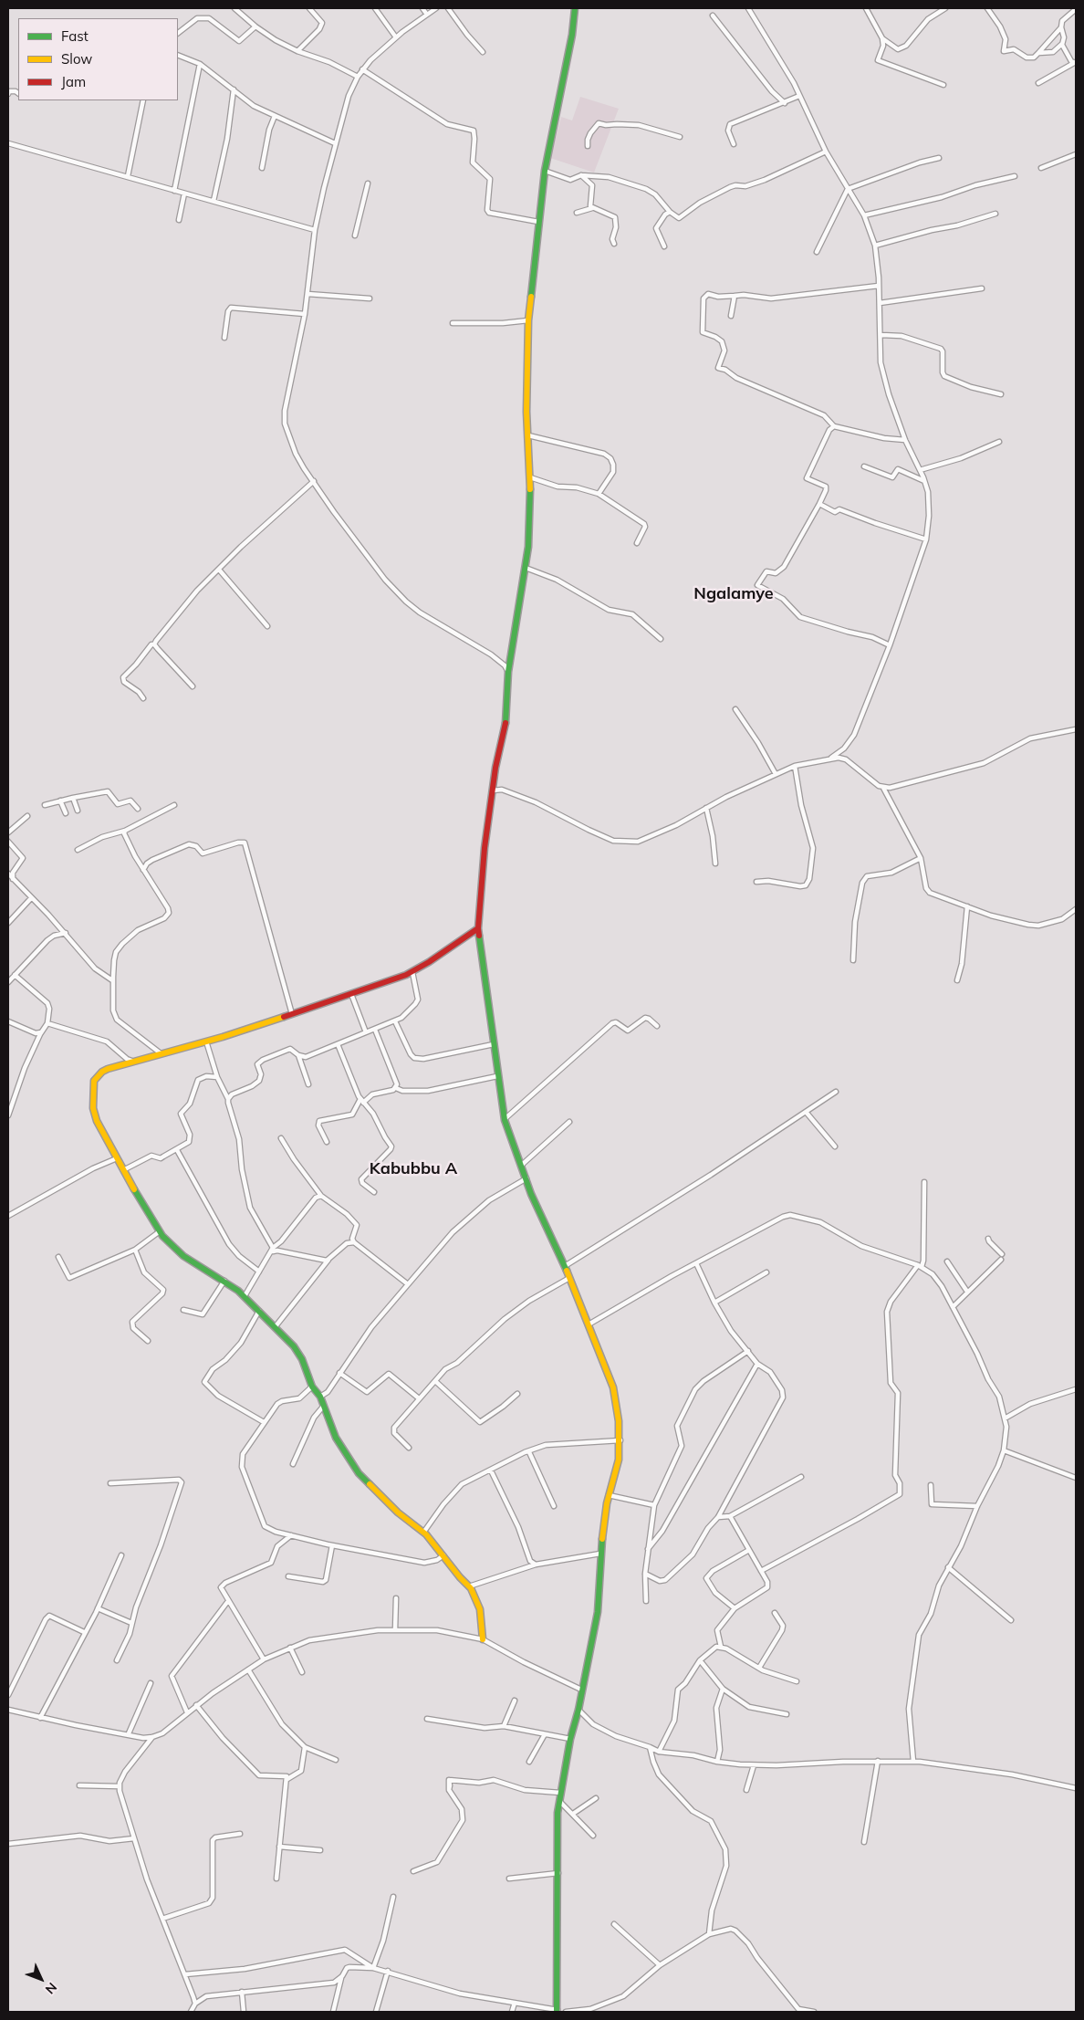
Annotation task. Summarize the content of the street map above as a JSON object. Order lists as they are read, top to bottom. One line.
{"districts":["Ngalamye","Kabubbu A"],"legend":["Fast","Slow","Jam"],"north":"bottom right"}
